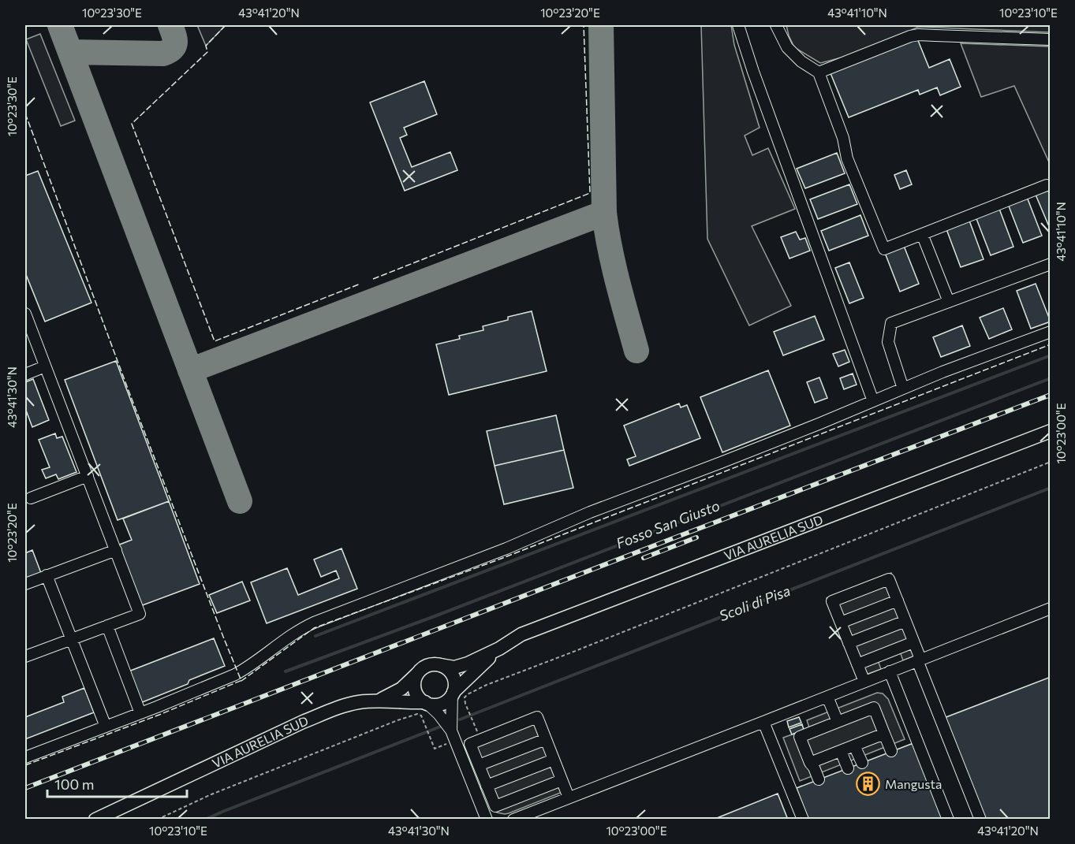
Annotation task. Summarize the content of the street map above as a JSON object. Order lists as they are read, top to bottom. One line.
{"streets":{"main road":["VIA AURELIA SUD"]},"water":["Fosso San Giusto","Scoli di Pisa"],"places":{"building":["Mangusta"]},"scale_bar":"100 m","coordinates":["10°23'30\"E","43°41'20\"N","10°23'20\"E","43°41'10\"N","10°23'10\"E","43°41'30\"N","10°23'00\"E"]}
